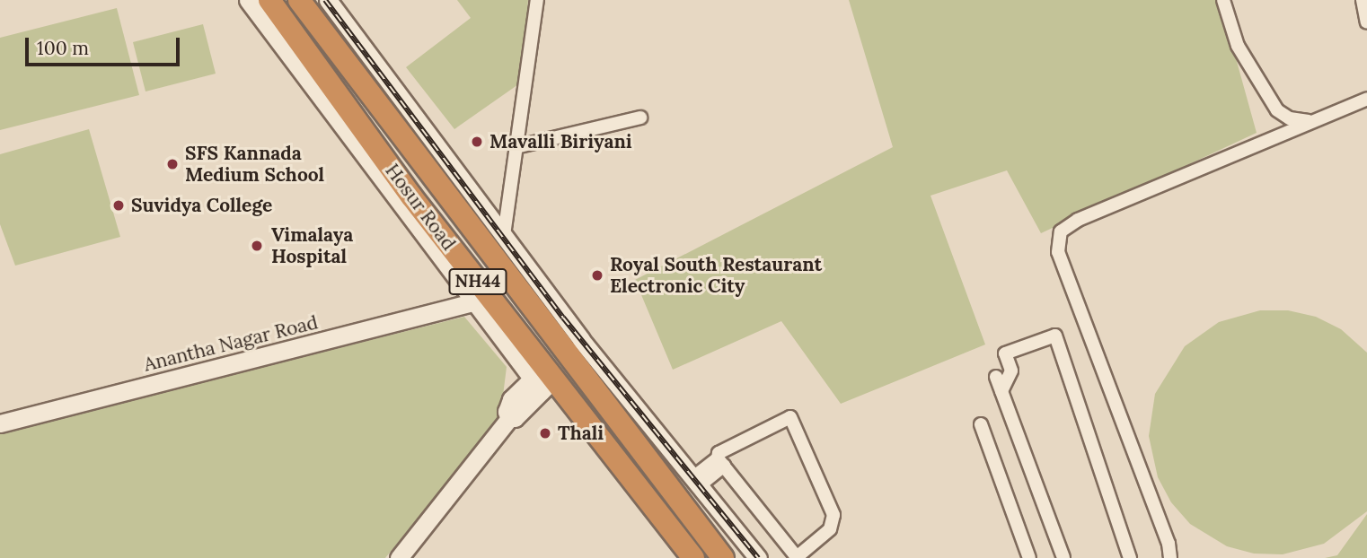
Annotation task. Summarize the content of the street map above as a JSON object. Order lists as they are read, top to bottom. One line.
{"streets":{"highway":["Hosur Road","NH44"],"street":["Anantha Nagar Road"]},"crossings":[["Hosur Road","Anantha Nagar Road"]],"places":["Mavalli Biriyani","SFS Kannada Medium School","Suvidya College","Vimalaya Hospital","Royal South Restaurant Electronic City","Thali"],"scale_bar":"100 m"}
